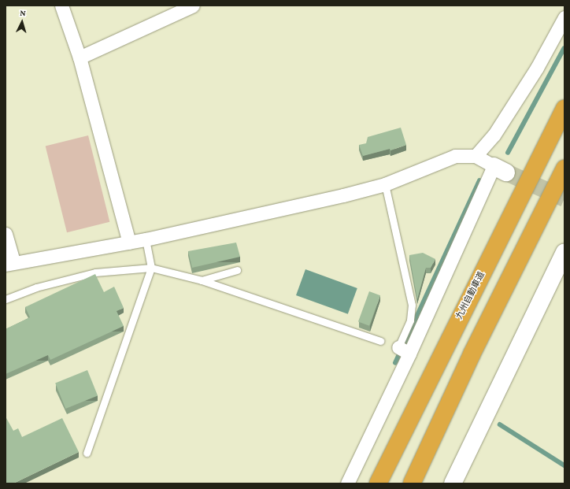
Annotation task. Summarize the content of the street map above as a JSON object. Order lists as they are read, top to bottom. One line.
{"streets":{"highway":["九州自動車道"]},"north":"top"}
